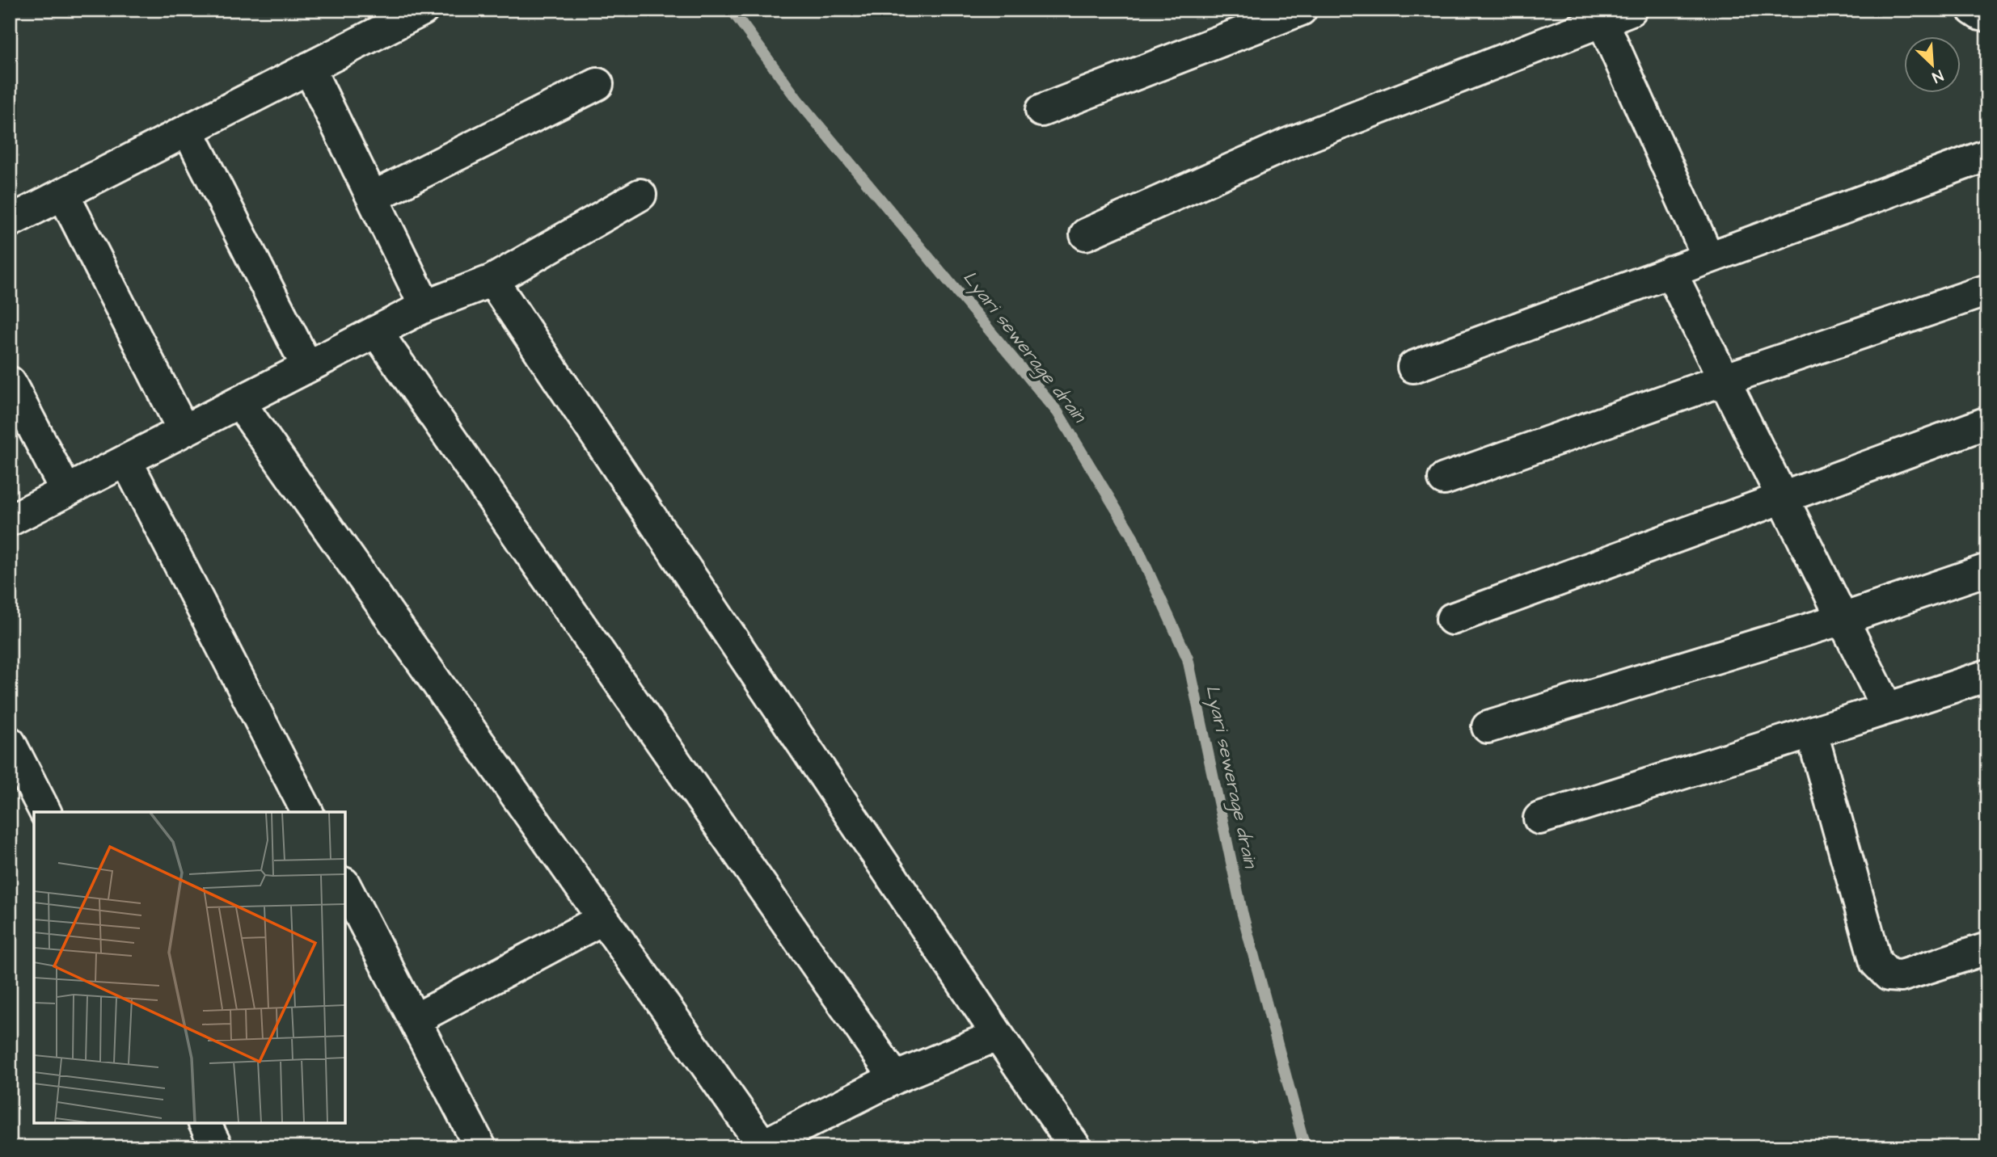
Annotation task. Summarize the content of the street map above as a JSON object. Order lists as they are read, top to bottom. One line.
{"water":["Lyari sewerage drain"],"north":"bottom right"}
